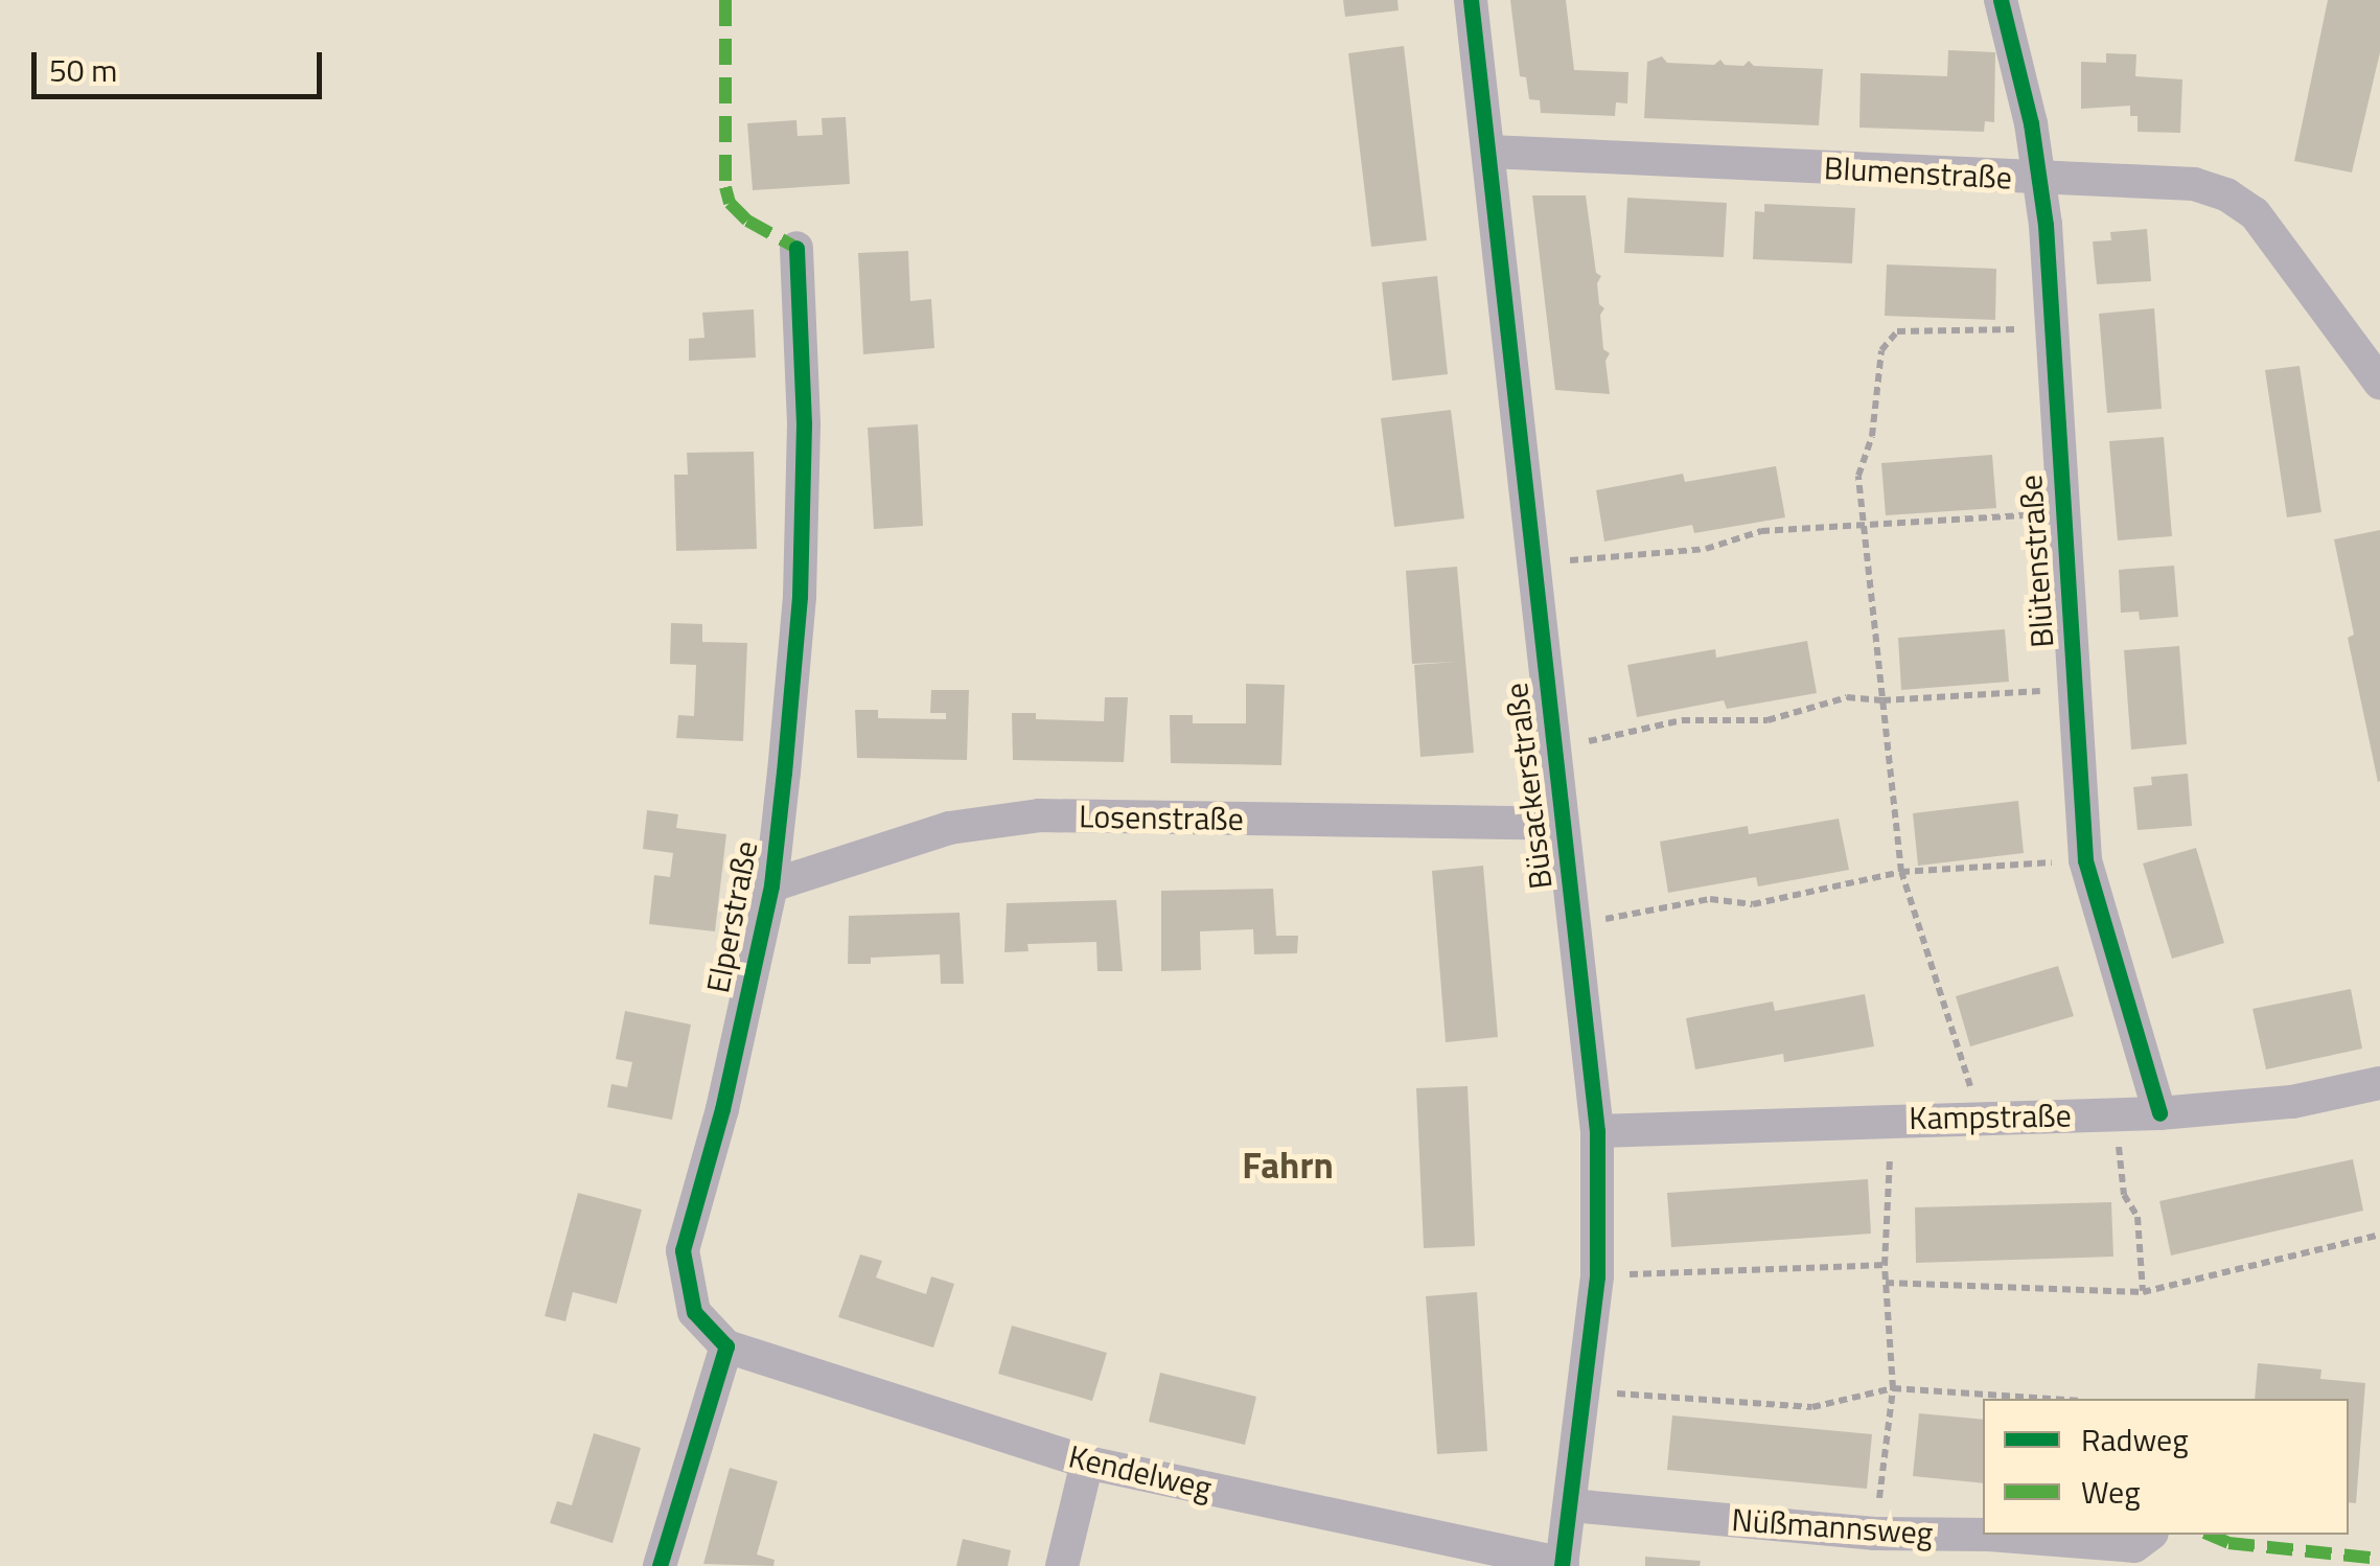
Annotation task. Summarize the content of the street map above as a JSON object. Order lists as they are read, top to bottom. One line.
{"streets":{"street":["Blumenstraße","Blütenstraße","Büsackerstraße","Losenstraße","Elperstraße","Kampstraße","Kendelweg","Nüßmannsweg"]},"crossings":[["Blumenstraße","Blütenstraße"],["Blumenstraße","Büsackerstraße"],["Blütenstraße","Kampstraße"],["Büsackerstraße","Losenstraße"],["Büsackerstraße","Kampstraße"],["Büsackerstraße","Kendelweg"],["Büsackerstraße","Nüßmannsweg"],["Losenstraße","Elperstraße"],["Elperstraße","Kendelweg"]],"districts":["Fahrn"],"legend":["Radweg","Weg"],"scale_bar":"50 m"}
